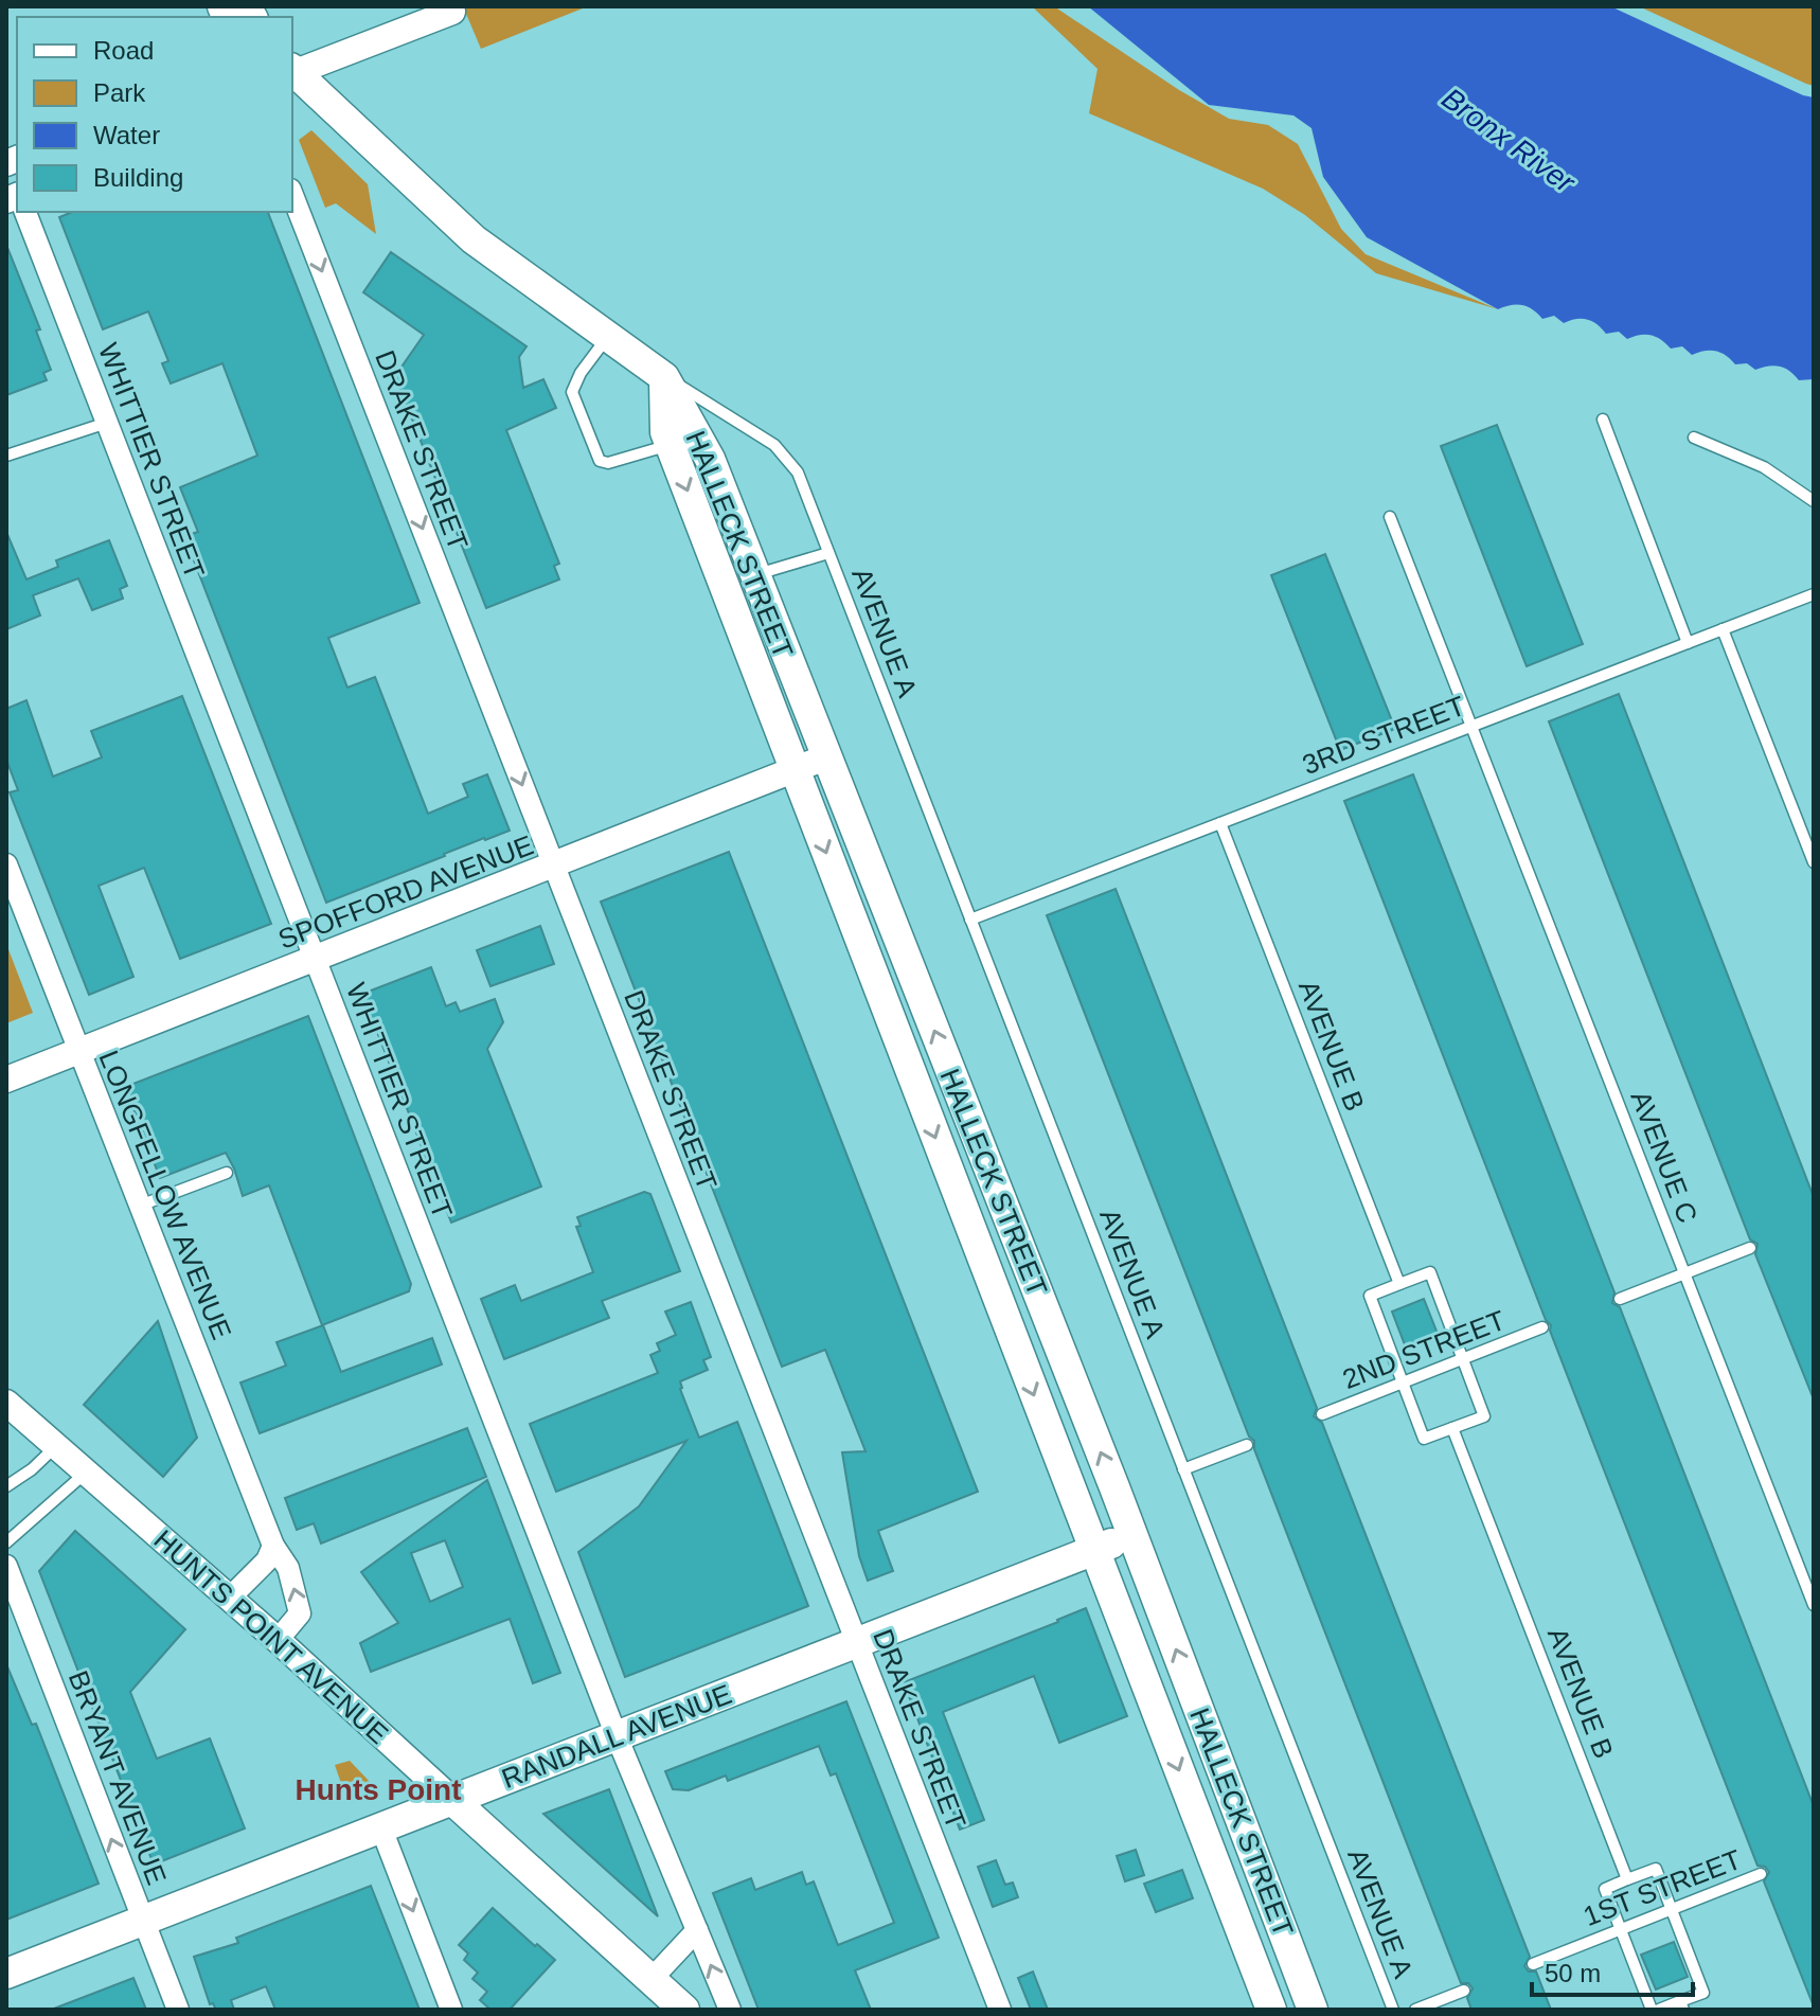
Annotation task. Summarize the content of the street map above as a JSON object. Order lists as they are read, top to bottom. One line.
{"streets":{"main road":["HALLECK STREET","HUNTS POINT AVENUE","RANDALL AVENUE"],"street":["DRAKE STREET","WHITTIER STREET","SPOFFORD AVENUE","LONGFELLOW AVENUE","BRYANT AVENUE"],"lane":["AVENUE A","3RD STREET","AVENUE B","AVENUE C","2ND STREET","1ST STREET"]},"crossings":[["DRAKE STREET","SPOFFORD AVENUE"],["DRAKE STREET","RANDALL AVENUE"],["WHITTIER STREET","SPOFFORD AVENUE"],["WHITTIER STREET","RANDALL AVENUE"],["HALLECK STREET","AVENUE A"],["HALLECK STREET","SPOFFORD AVENUE"],["HALLECK STREET","RANDALL AVENUE"],["AVENUE A","3RD STREET"],["3RD STREET","AVENUE B"],["3RD STREET","AVENUE C"],["SPOFFORD AVENUE","LONGFELLOW AVENUE"],["LONGFELLOW AVENUE","HUNTS POINT AVENUE"],["HUNTS POINT AVENUE","RANDALL AVENUE"],["RANDALL AVENUE","BRYANT AVENUE"]],"one_way":["DRAKE STREET","BRYANT AVENUE"],"districts":["Hunts Point"],"water":["Bronx River"],"legend":["Road","Park","Water","Building"],"scale_bar":"50 m"}
